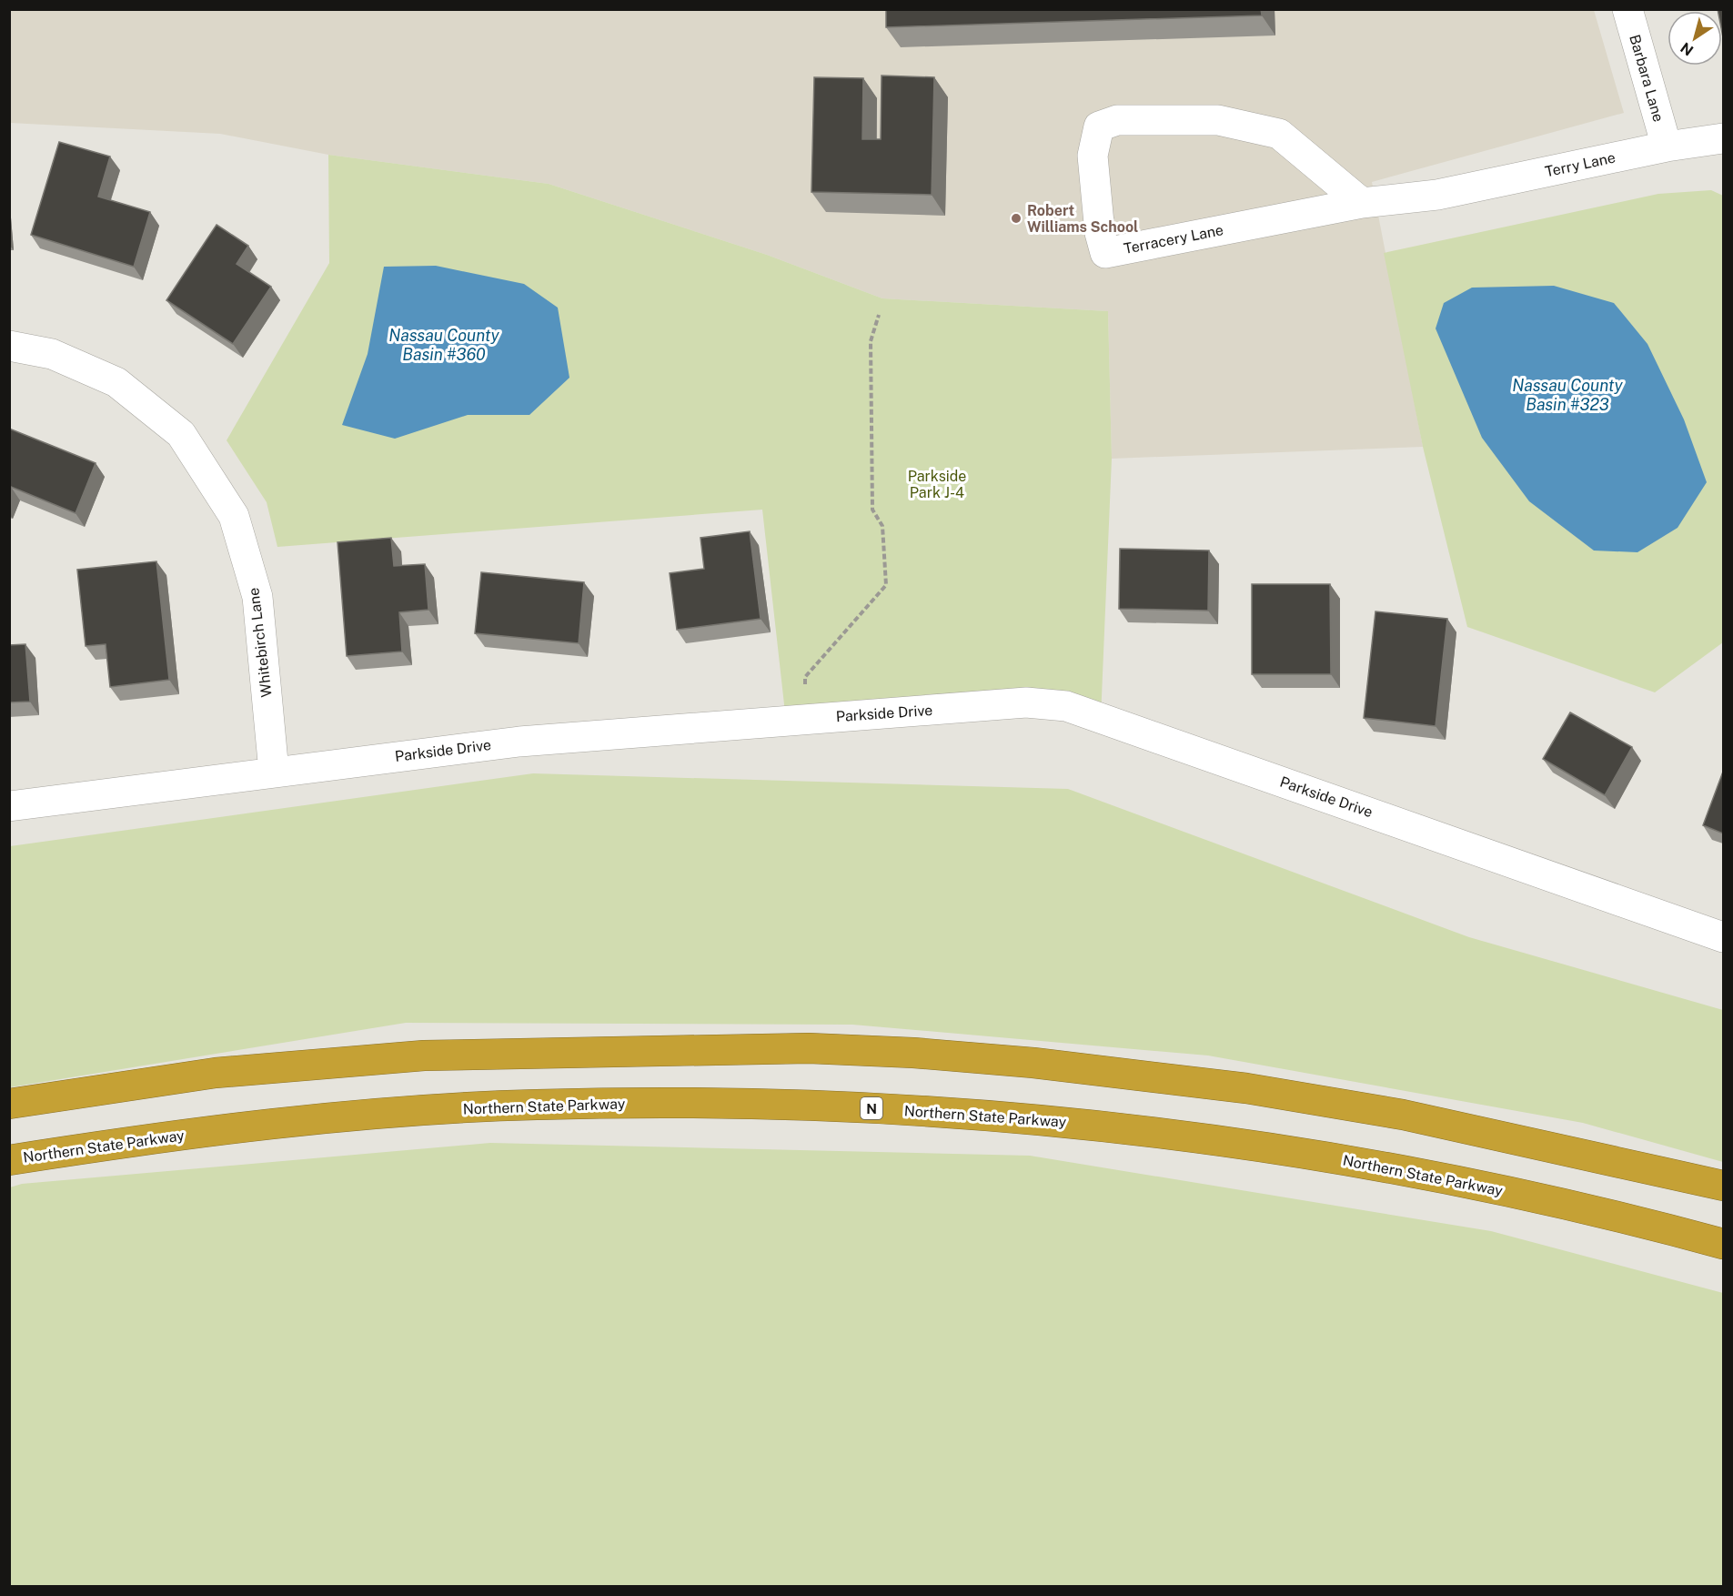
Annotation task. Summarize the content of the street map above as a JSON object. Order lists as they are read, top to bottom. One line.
{"streets":{"highway":["Northern State Parkway","N"],"street":["Barbara Lane","Terry Lane","Terracery Lane","Whitebirch Lane","Parkside Drive"]},"crossings":[["Barbara Lane","Terry Lane"],["Terry Lane","Terracery Lane"],["Whitebirch Lane","Parkside Drive"]],"water":["Nassau County Basin #360","Nassau County Basin #323"],"parks":["Parkside Park J-4"],"places":["Robert Williams School"],"north":"bottom left"}
